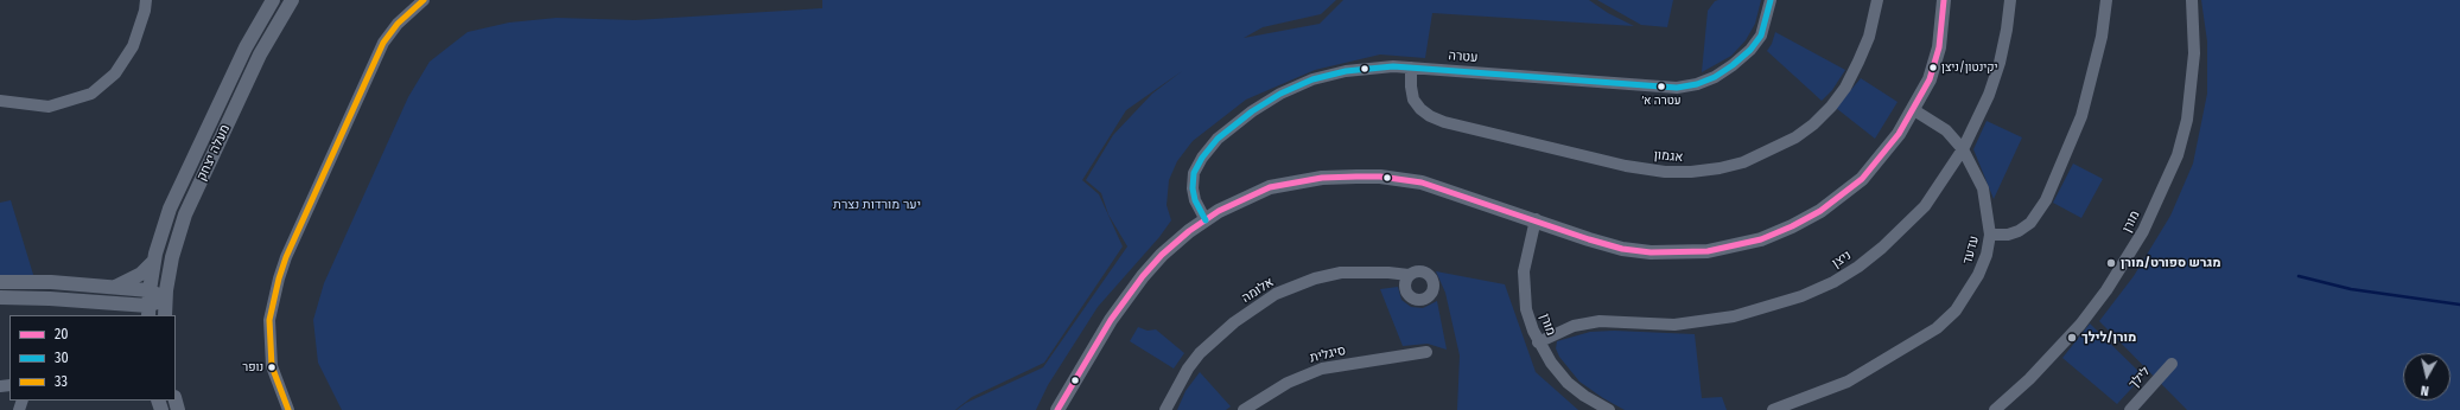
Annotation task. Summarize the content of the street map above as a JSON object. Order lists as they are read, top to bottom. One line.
{"streets":{"street":["עטרה","מעלה יצחק","אגמון","מורן","עדעד","ניצן","אלומה","סיגלית","לילך"]},"crossings":[["עטרה","אגמון"],["מורן","ניצן"]],"parks":["יער מורדות נצרת"],"places":["יקינטון/ניצן","עטרה א׳","מגרש ספורט/מורן","מורן/לילך","נופר"],"lines":["transit line 20","transit line 30","transit line 33"],"legend":["20","30","33"],"north":"bottom"}
